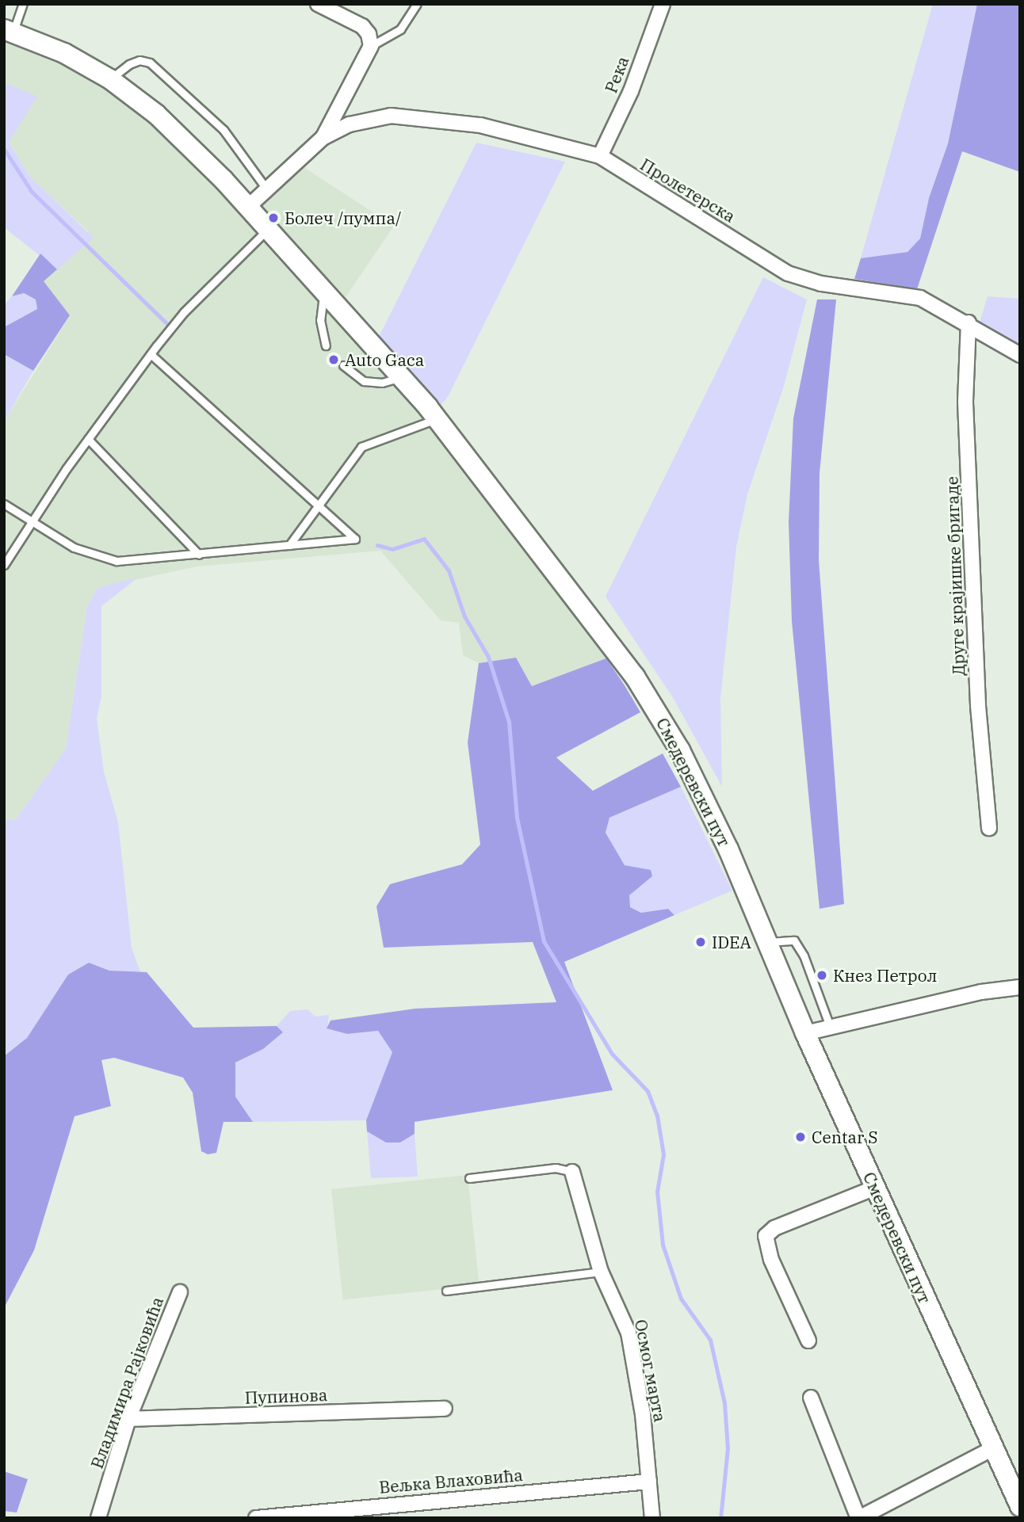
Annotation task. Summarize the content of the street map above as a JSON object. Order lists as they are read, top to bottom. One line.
{"streets":{"main road":["Смедеревски пут"],"street":["Река","Пролетерска","Друге крајишке бригаде","Осмог марта","Владимира Рајковића","Пупинова","Вељка Влаховића"]},"crossings":[["Река","Пролетерска"],["Пролетерска","Друге крајишке бригаде"],["Осмог марта","Вељка Влаховића"],["Владимира Рајковића","Пупинова"]],"places":["Болеч /пумпа/","Auto Gaca","IDEA","Кнез Петрол","Centar S"]}
